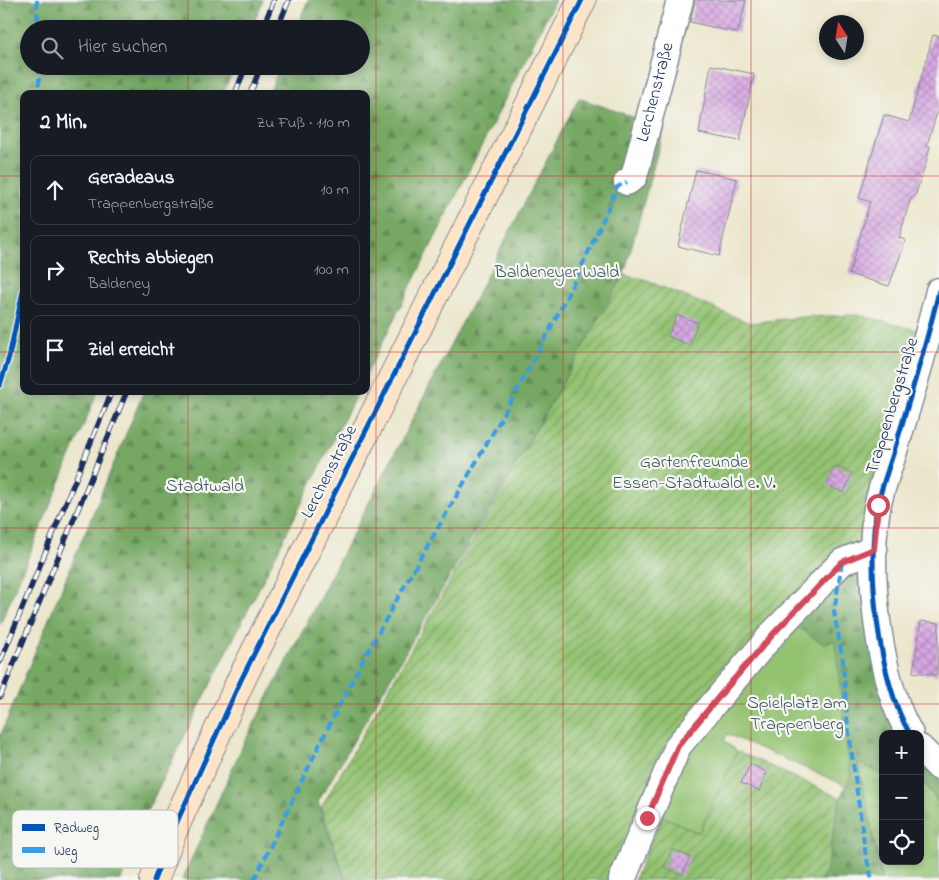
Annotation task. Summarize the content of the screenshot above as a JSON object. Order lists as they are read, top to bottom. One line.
{"streets":{"main road":["Lerchenstraße"],"street":["Trappenbergstraße"]},"parks":["Baldeneyer Wald","Gartenfreunde Essen-Stadtwald e. V.","Stadtwald","Spielplatz am Trappenberg"],"legend":["Radweg","Weg"],"north":"top","page":{"search":"Hier suchen","heading":["2 Min.","Zu Fuß · 110 m"],"list":[["Geradeaus","Trappenbergstraße","10 m"],["Rechts abbiegen","Baldeney","100 m"],"Ziel erreicht"],"map_buttons":["+","−"]}}
